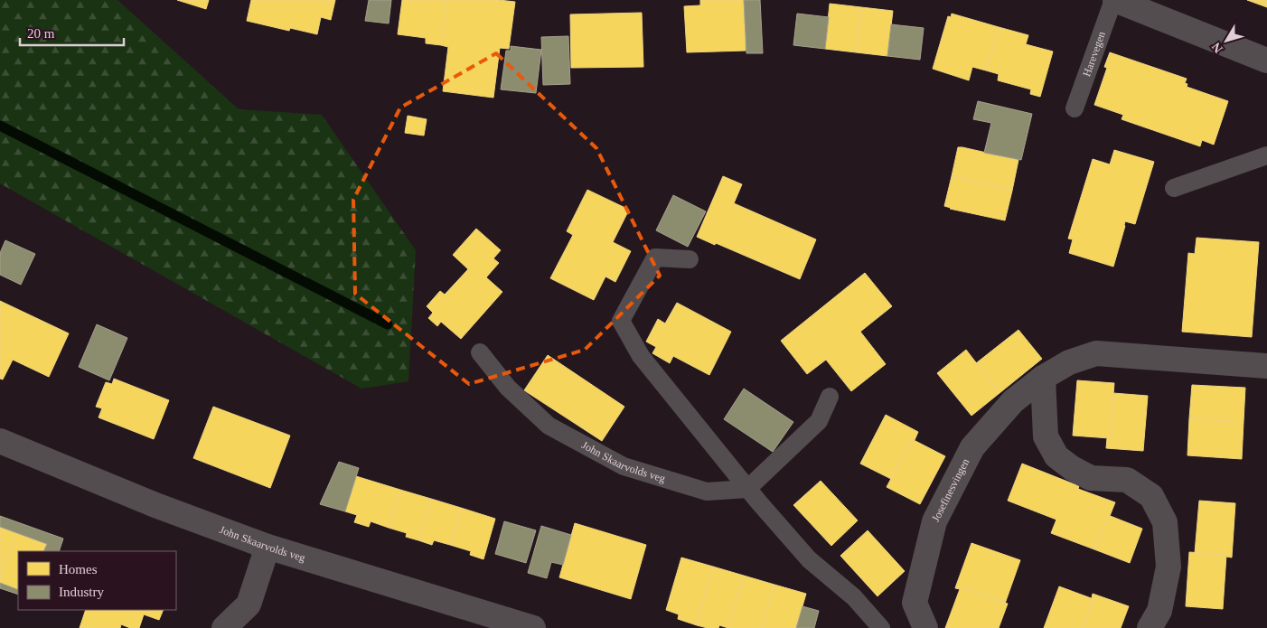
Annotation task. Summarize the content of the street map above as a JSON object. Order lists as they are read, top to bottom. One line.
{"streets":{"street":["Harevegen","John Skaarvolds veg","Josefinesvingen"]},"legend":["Homes","Industry"],"scale_bar":"20 m","north":"bottom left"}
